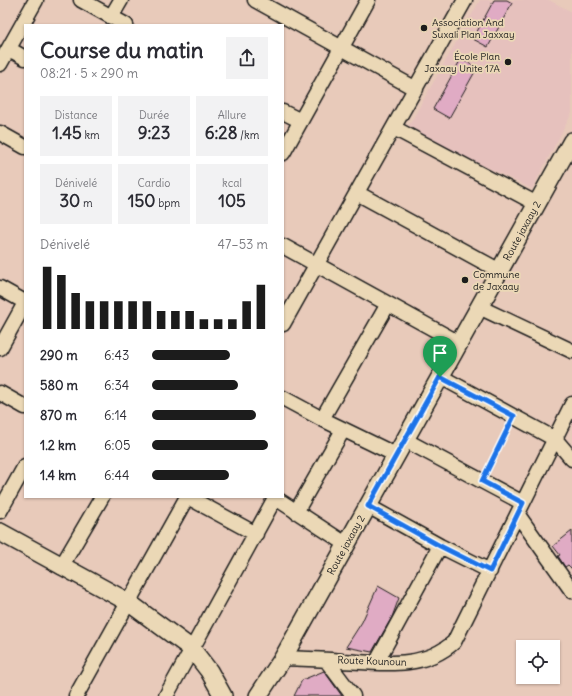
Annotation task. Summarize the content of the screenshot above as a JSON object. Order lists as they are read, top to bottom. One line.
{"streets":{"street":["Route jaxaay 2","Route Kounoun"]},"crossings":[["Route jaxaay 2","Route Kounoun"]],"places":["Association And Suxali Plan Jaxxay","École Plan Jaxaay Unite 17A","Commune de Jaxaay"],"page":{"heading":["Course du matin","08:21 · 5 × 290 m"],"stats":[["Distance","1.45 km"],["Durée","9:23"],["Allure","6:28 /km"],["Dénivelé","30 m"],["Cardio","150 bpm"],["kcal","105"]],"chart":["Dénivelé","47–53 m"],"list":[{"name":"290 m","note":"6:43"},{"name":"580 m","note":"6:34"},{"name":"870 m","note":"6:14"},{"name":"1.2 km","note":"6:05"},{"name":"1.4 km","note":"6:44"}]}}
